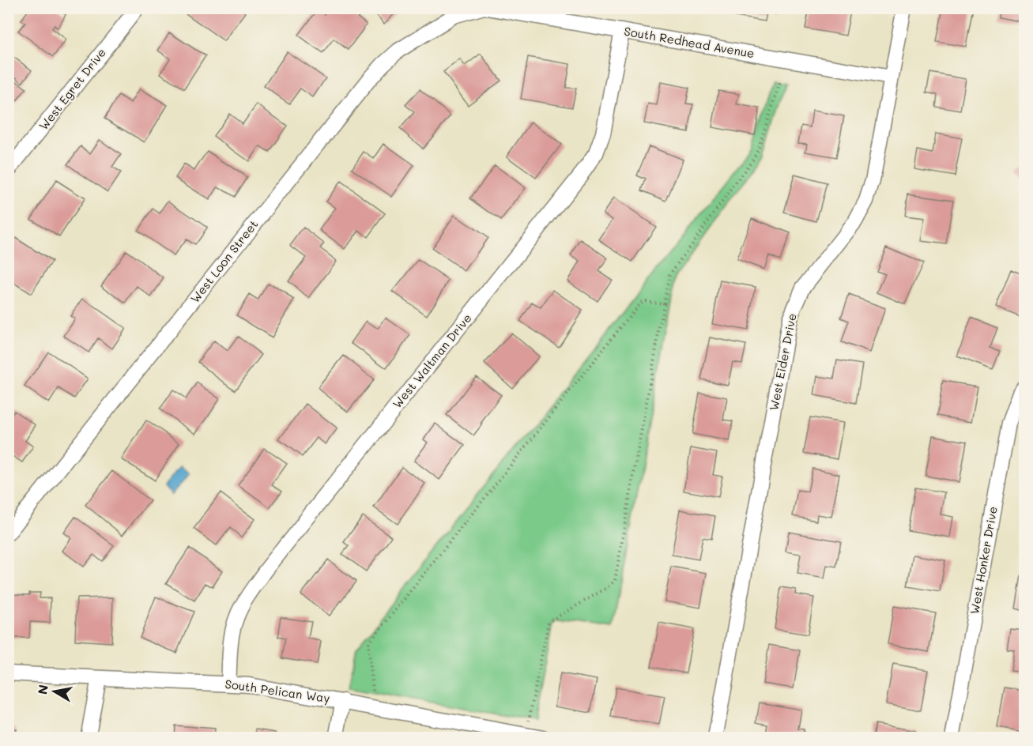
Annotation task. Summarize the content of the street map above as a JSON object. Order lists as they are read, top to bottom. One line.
{"streets":{"street":["South Redhead Avenue","West Egret Drive","West Loon Street","West Waltman Drive","West Eider Drive","West Honker Drive","South Pelican Way"]},"crossings":[["South Redhead Avenue","West Waltman Drive"],["South Redhead Avenue","West Eider Drive"],["West Waltman Drive","South Pelican Way"]],"north":"left"}
